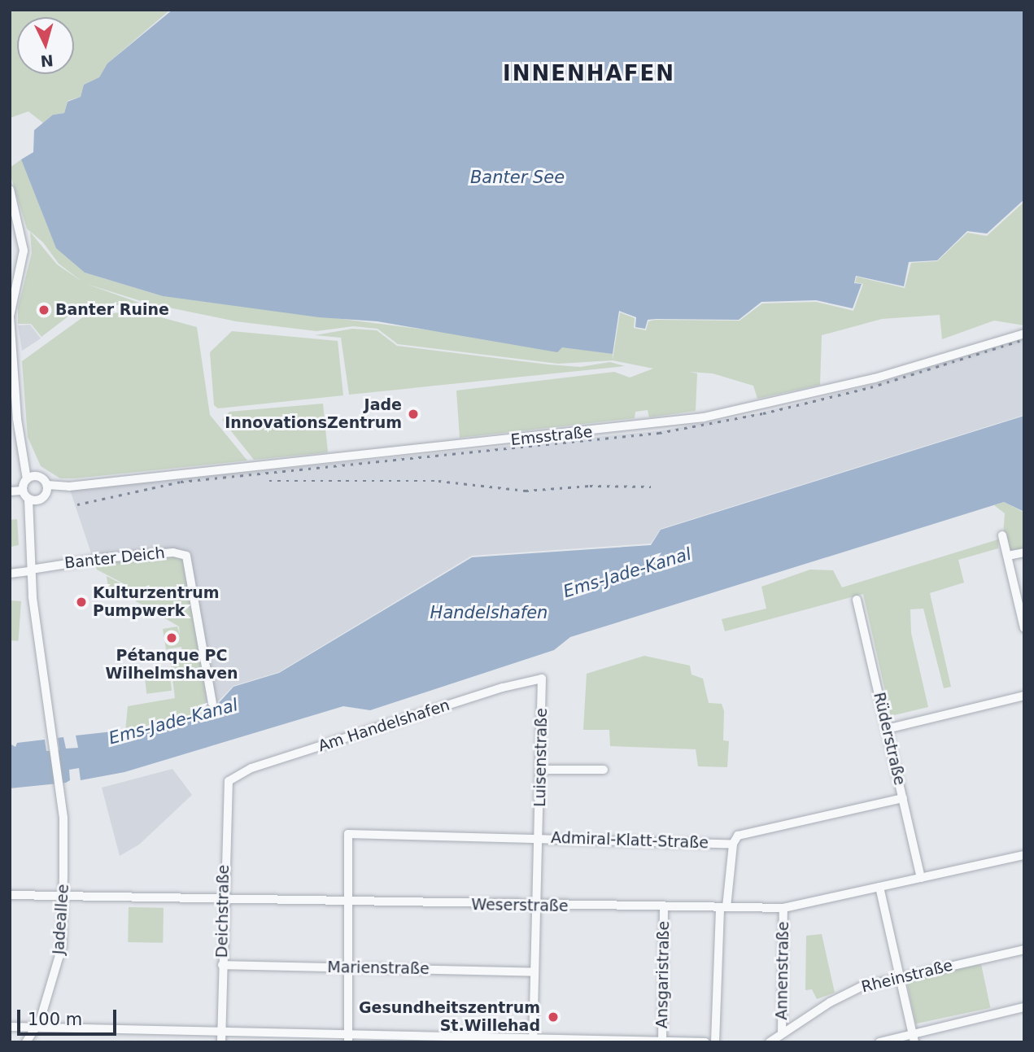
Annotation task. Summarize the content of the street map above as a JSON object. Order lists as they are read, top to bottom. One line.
{"streets":{"street":["Emsstraße","Banter Deich","Am Handelshafen","Rüderstraße","Luisenstraße","Admiral-Klatt-Straße","Weserstraße","Deichstraße","Jadeallee","Marienstraße","Annenstraße","Ansgaristraße","Rheinstraße"]},"crossings":[["Banter Deich","Jadeallee"],["Am Handelshafen","Luisenstraße"],["Am Handelshafen","Deichstraße"],["Rüderstraße","Admiral-Klatt-Straße"],["Rüderstraße","Weserstraße"],["Luisenstraße","Admiral-Klatt-Straße"],["Luisenstraße","Weserstraße"],["Luisenstraße","Marienstraße"],["Admiral-Klatt-Straße","Weserstraße"],["Weserstraße","Deichstraße"],["Weserstraße","Jadeallee"],["Weserstraße","Annenstraße"],["Weserstraße","Ansgaristraße"],["Deichstraße","Marienstraße"],["Annenstraße","Rheinstraße"]],"districts":["INNENHAFEN"],"water":["Banter See","Ems-Jade-Kanal","Handelshafen"],"places":["Banter Ruine","Jade InnovationsZentrum","Kulturzentrum Pumpwerk","Pétanque PC Wilhelmshaven","Gesundheitszentrum St.Willehad"],"scale_bar":"100 m","north":"bottom"}
